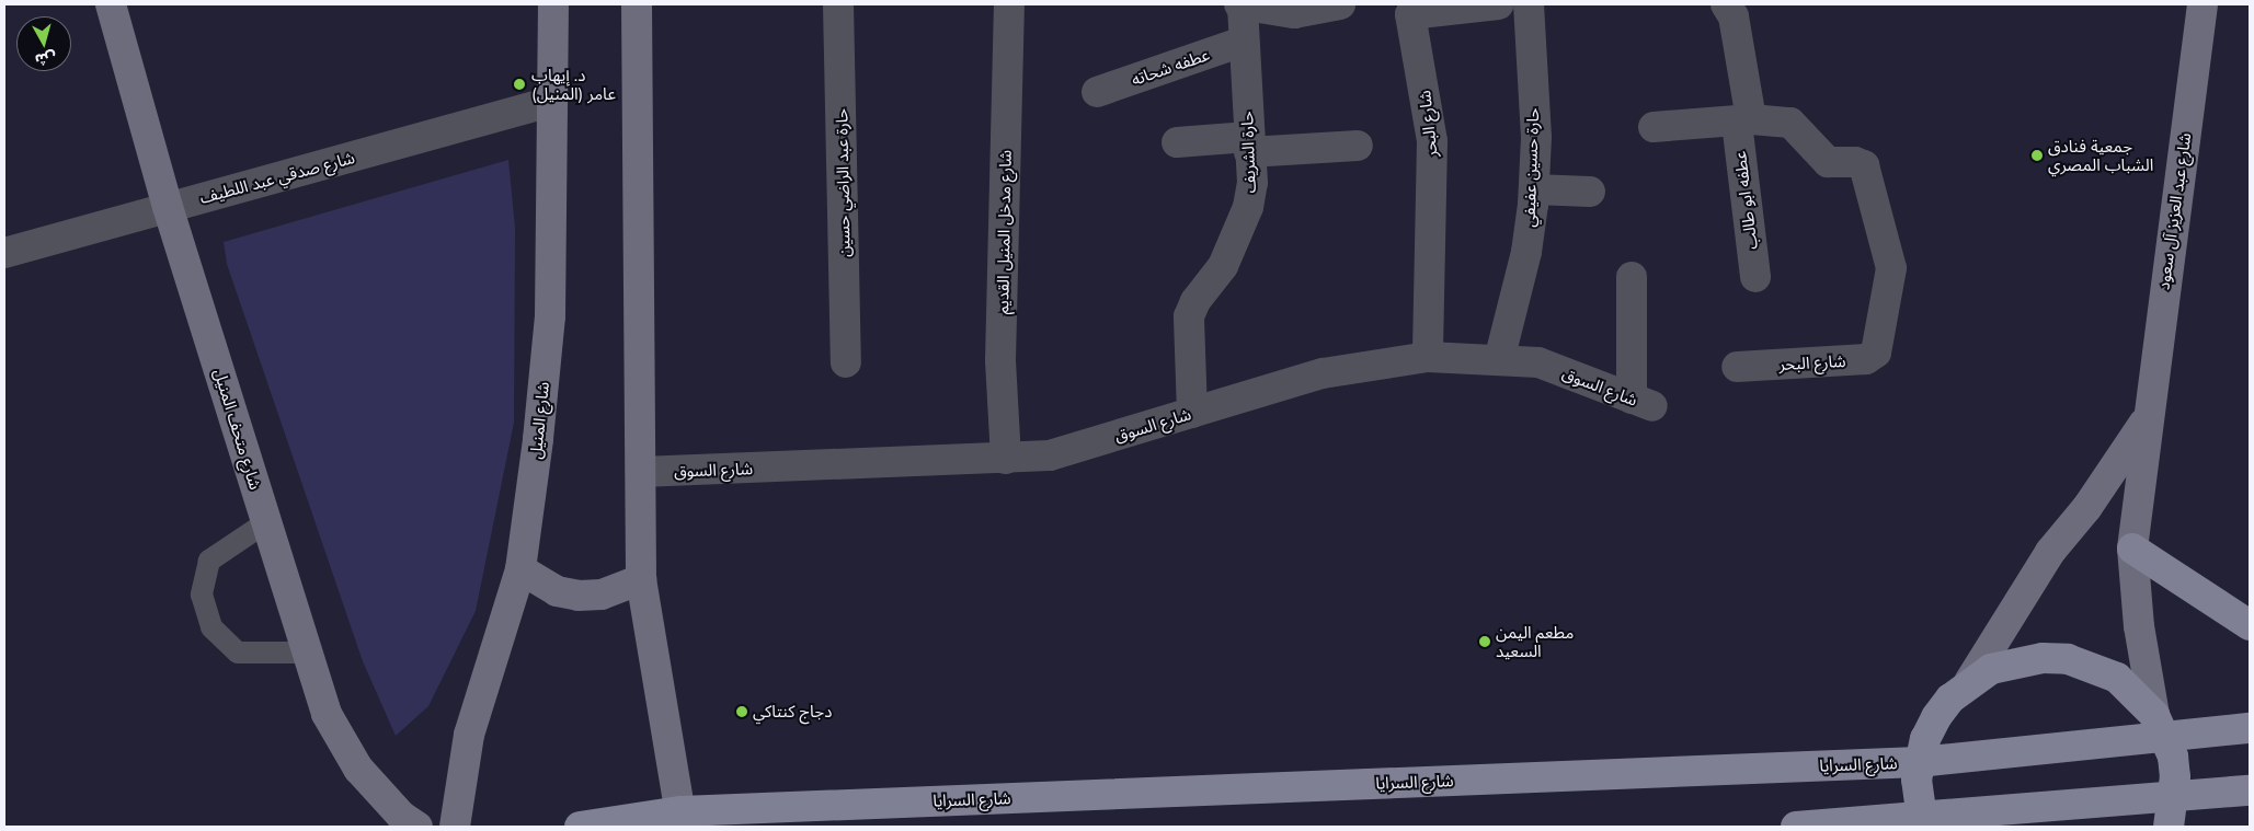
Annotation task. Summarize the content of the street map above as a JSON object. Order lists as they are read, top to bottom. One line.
{"streets":{"main road":["شارع السرايا"],"street":["عطفه شحاته","شارع البحر","حارة الشريف","حارة حسين عفيفي","شارع صدقي عبد اللطيف","حارة عبد الراضي حسين","عطفه ابو طالب","شارع عبد العزيز آل سعود","شارع مدخل المنيل القديم","شارع السوق","شارع المنيل","شارع متحف المنيل"]},"crossings":[["عطفه شحاته","حارة الشريف"],["شارع البحر","عطفه ابو طالب"],["شارع البحر","شارع السوق"],["حارة الشريف","شارع السوق"],["حارة حسين عفيفي","شارع السوق"],["شارع صدقي عبد اللطيف","شارع المنيل"],["شارع صدقي عبد اللطيف","شارع متحف المنيل"],["شارع عبد العزيز آل سعود","شارع السرايا"],["شارع مدخل المنيل القديم","شارع السوق"]],"places":["د. إيهاب عامر (المنيل)","جمعية فنادق الشباب المصري","مطعم اليمن السعيد","دجاج كنتاكي"],"north":"bottom"}
